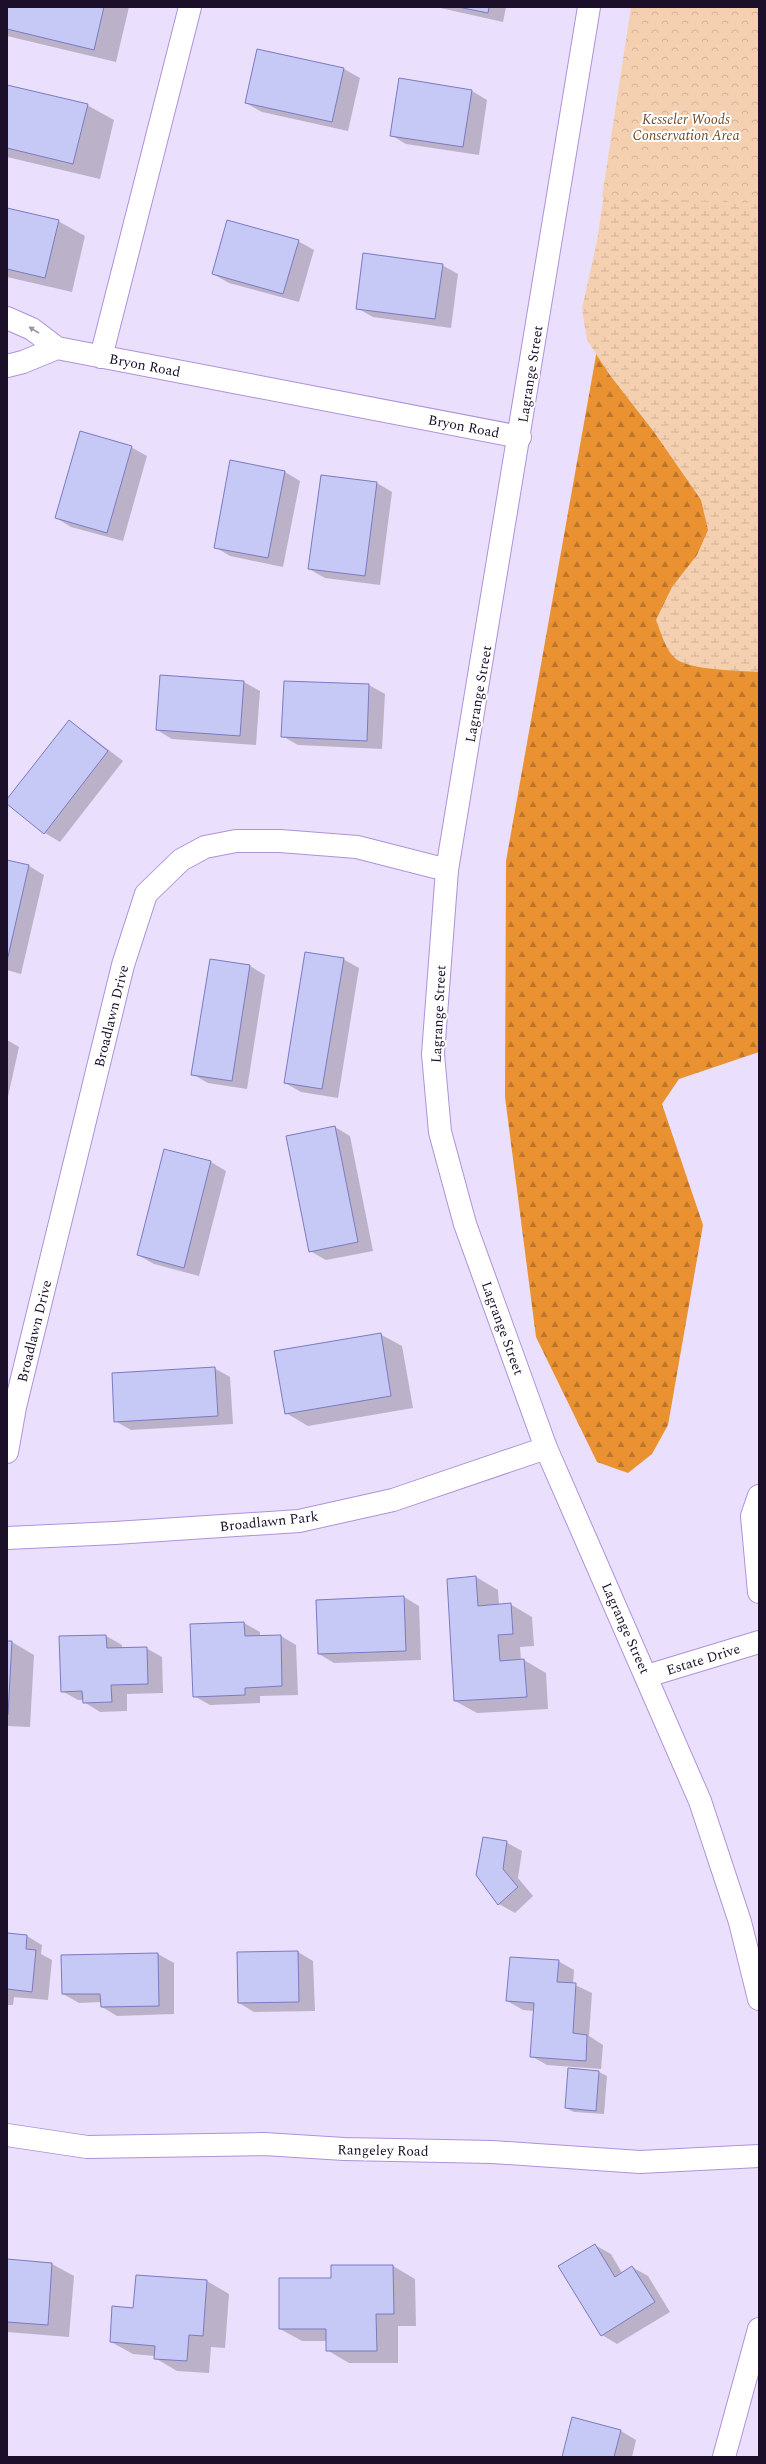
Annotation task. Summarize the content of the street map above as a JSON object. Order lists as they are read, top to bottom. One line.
{"streets":{"street":["Bryon Road","Lagrange Street","Broadlawn Drive","Broadlawn Park","Estate Drive","Rangeley Road"]},"crossings":[["Bryon Road","Lagrange Street"],["Lagrange Street","Broadlawn Drive"],["Lagrange Street","Broadlawn Park"],["Lagrange Street","Estate Drive"]],"parks":["Kesseler Woods Conservation Area"]}
